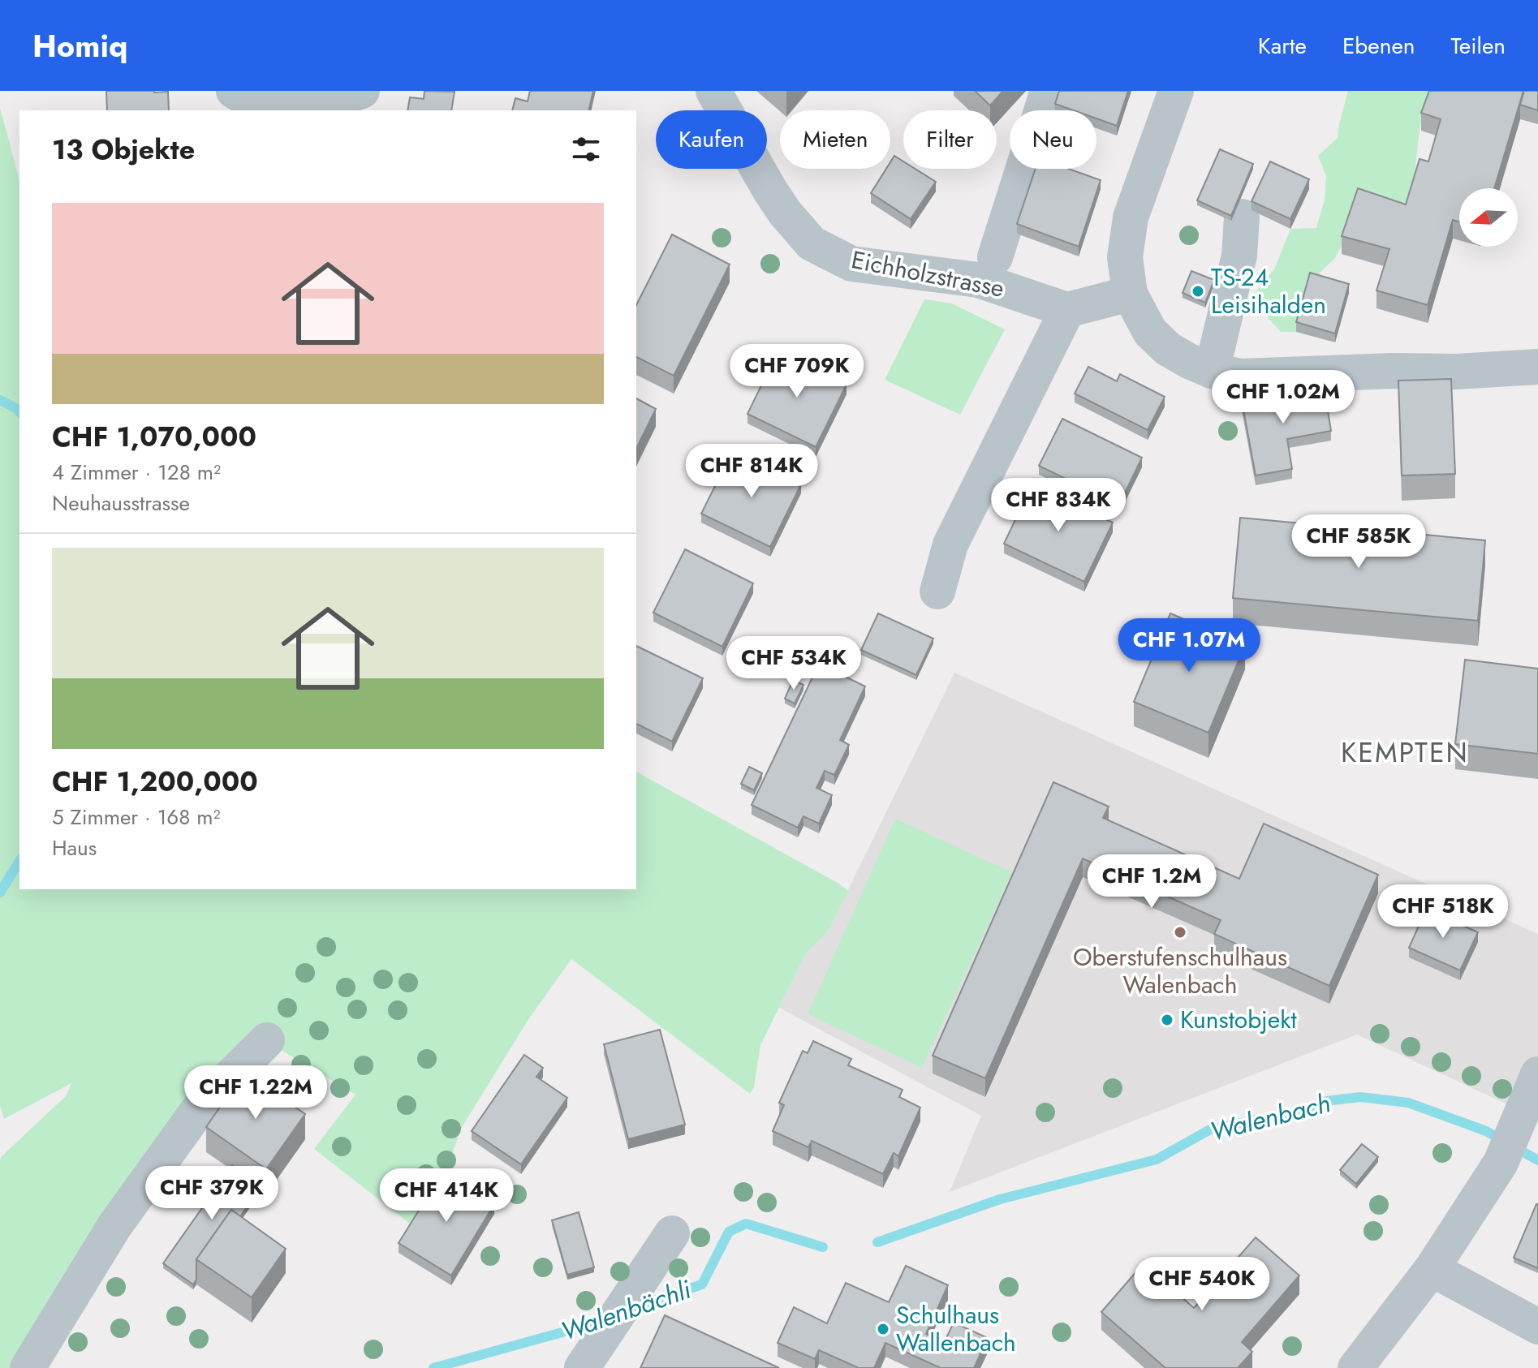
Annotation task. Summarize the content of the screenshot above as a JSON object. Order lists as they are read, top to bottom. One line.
{"streets":{"street":["Eichholzstrasse"]},"districts":["KEMPTEN"],"water":["Walenbach","Walenbächli"],"places":["TS-24 Leisihalden","Oberstufenschulhaus Walenbach","Kunstobjekt","Schulhaus Wallenbach"],"north":"left","page":{"header":"Homiq","nav":["Karte","Ebenen","Teilen"],"chip":["Kaufen","Mieten","Filter","Neu"],"heading":"13 Objekte","list":[{"name":"CHF 1,070,000","note":"4 Zimmer · 128 m² · Neuhausstrasse"},{"name":"CHF 1,200,000","note":"5 Zimmer · 168 m² · Haus"}],"price":["CHF 709K","CHF 1.02M","CHF 814K","CHF 834K","CHF 585K","CHF 1.07M","CHF 534K","CHF 1.2M","CHF 518K","CHF 1.22M","CHF 379K","CHF 414K","CHF 540K"]}}
